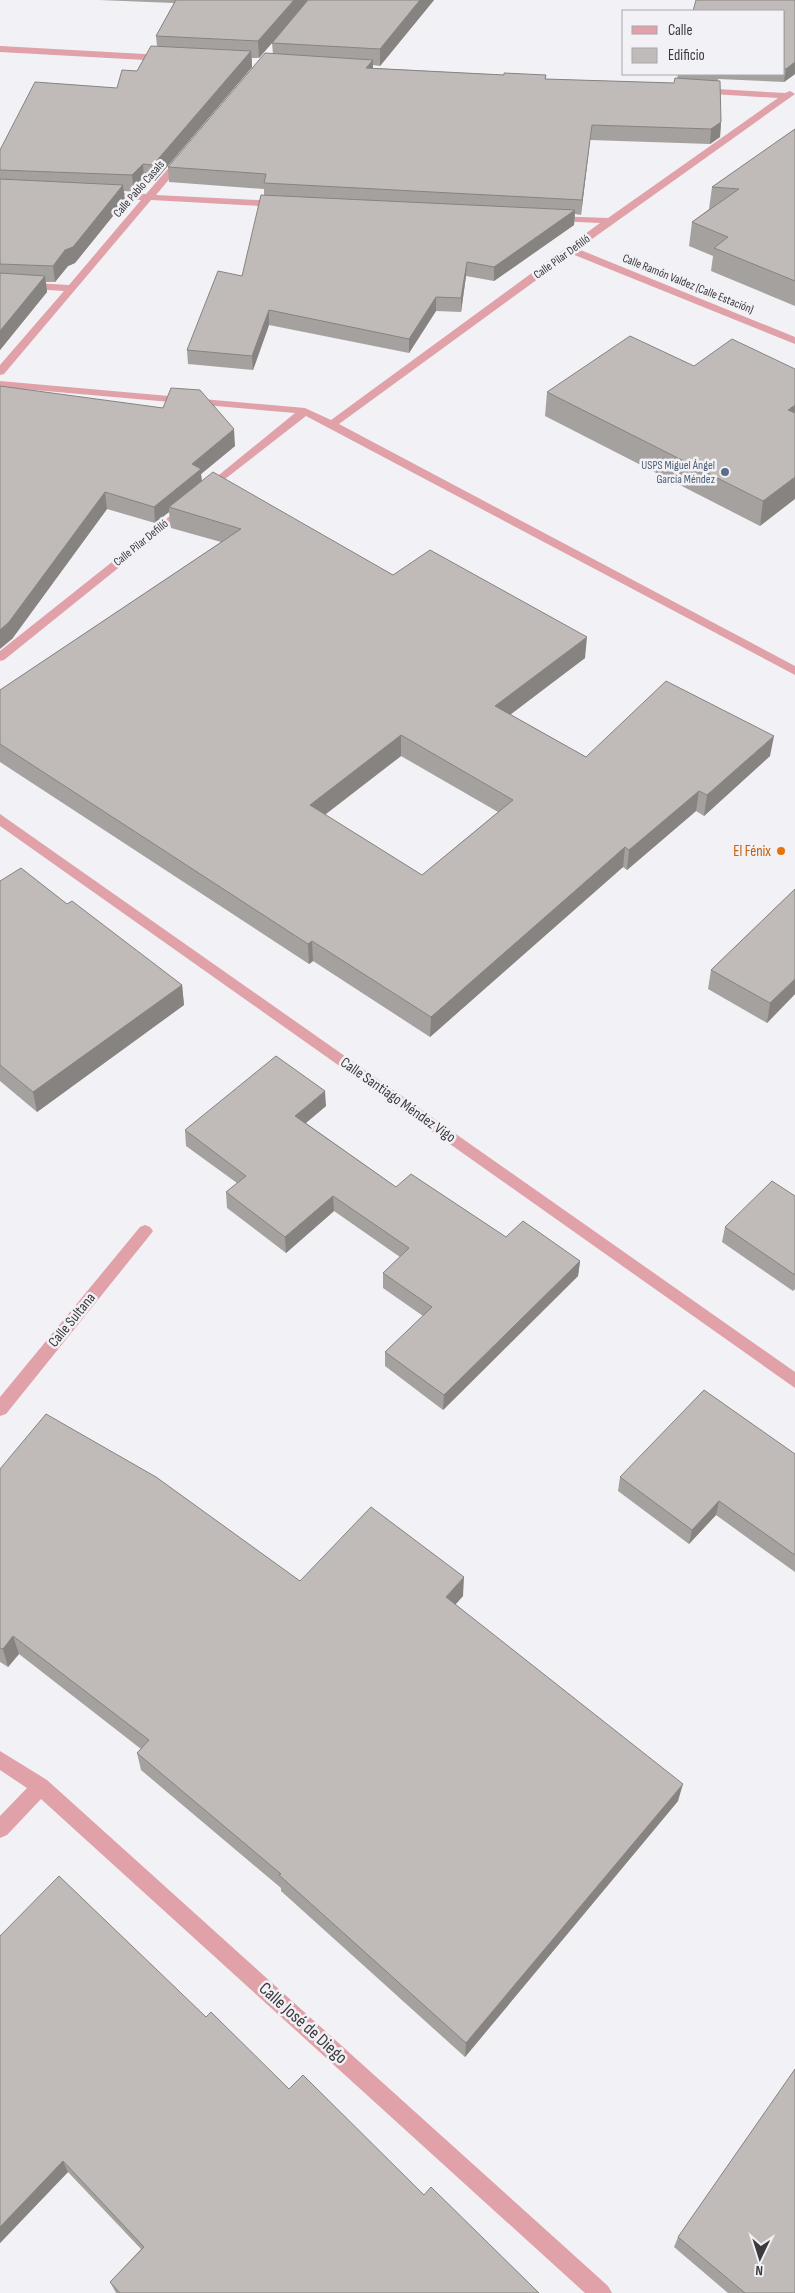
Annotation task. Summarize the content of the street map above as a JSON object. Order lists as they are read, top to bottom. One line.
{"streets":{"street":["Calle Pablo Casals","Calle Pilar Defilló","Calle Ramón Valdez (Calle Estación)","Calle Santiago Méndez Vigo","Calle Sultana","Calle José de Diego"]},"crossings":[["Calle Pilar Defilló","Calle Ramón Valdez (Calle Estación)"]],"places":["USPS Miguel Ángel García Méndez","El Fénix"],"legend":["Calle","Edificio"],"north":"bottom"}
